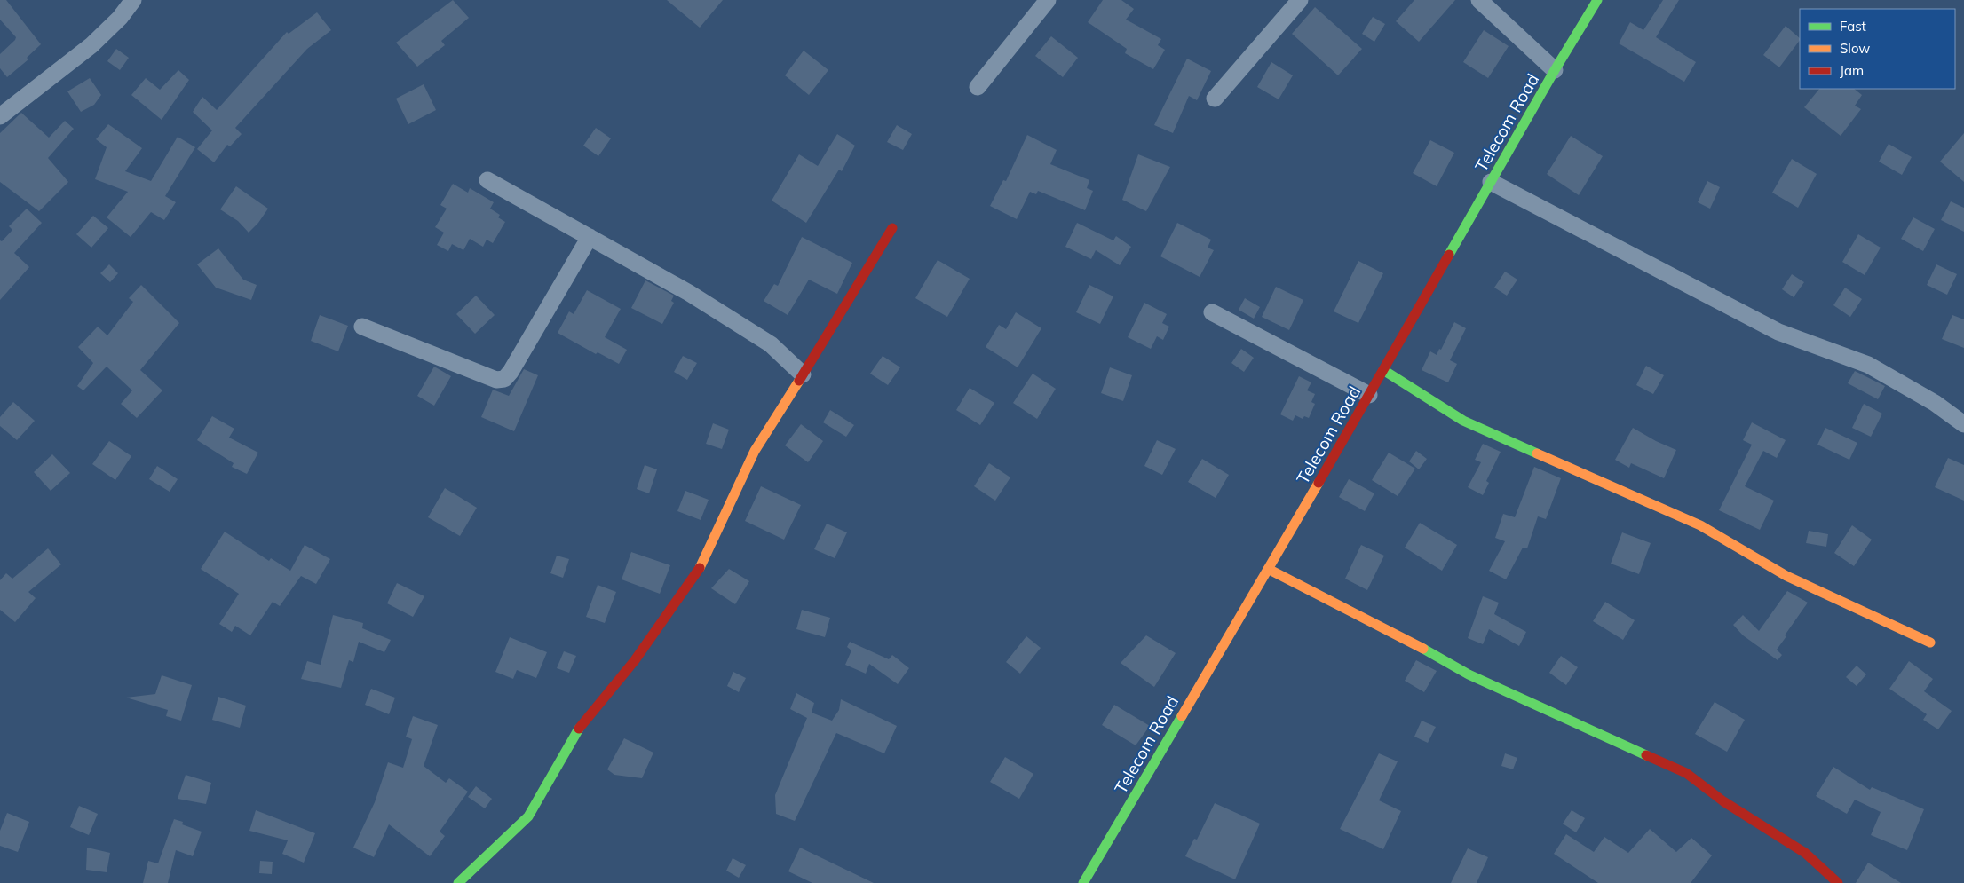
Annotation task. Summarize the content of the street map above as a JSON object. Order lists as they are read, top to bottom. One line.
{"streets":{"street":["Telecom Road"]},"legend":["Fast","Slow","Jam"]}
